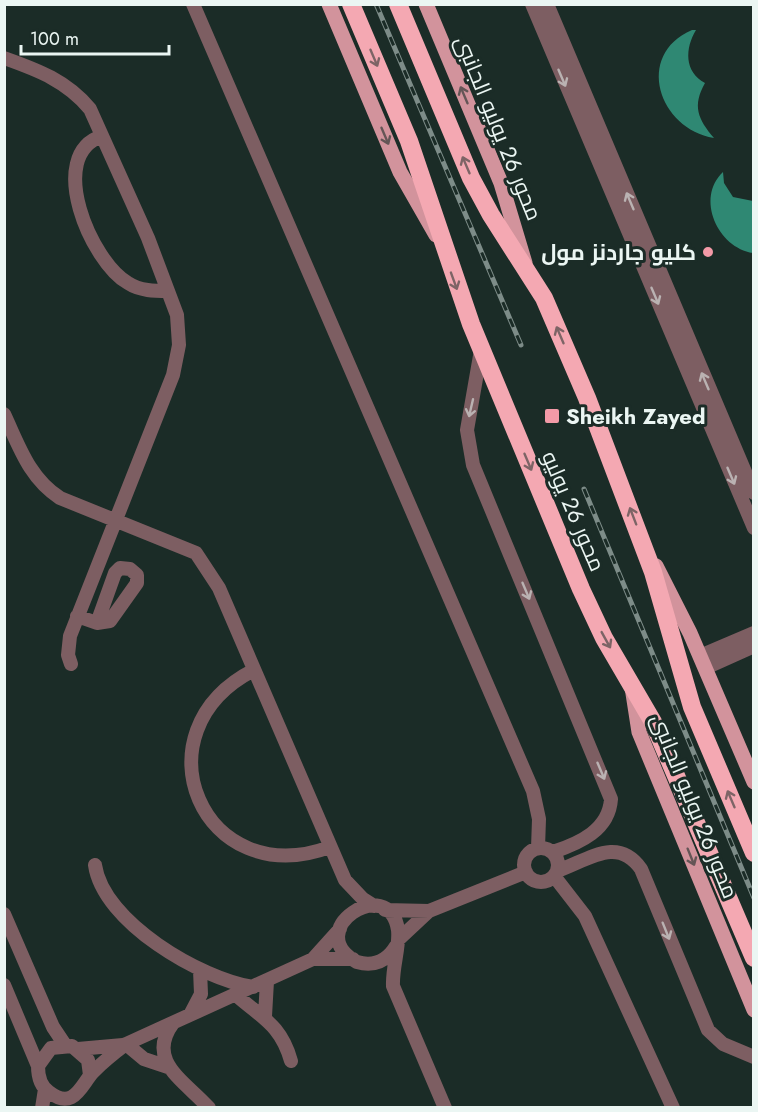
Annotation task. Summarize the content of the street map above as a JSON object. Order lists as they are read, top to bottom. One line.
{"streets":{"highway":["محور 26 يوليو"],"main road":["محور 26 يوليو الجانبى"]},"crossings":[["محور 26 يوليو الجانبى","محور 26 يوليو"]],"places":{"other":["كليو جاردنز مول"],"transit":["Sheikh Zayed"]},"scale_bar":"100 m"}
